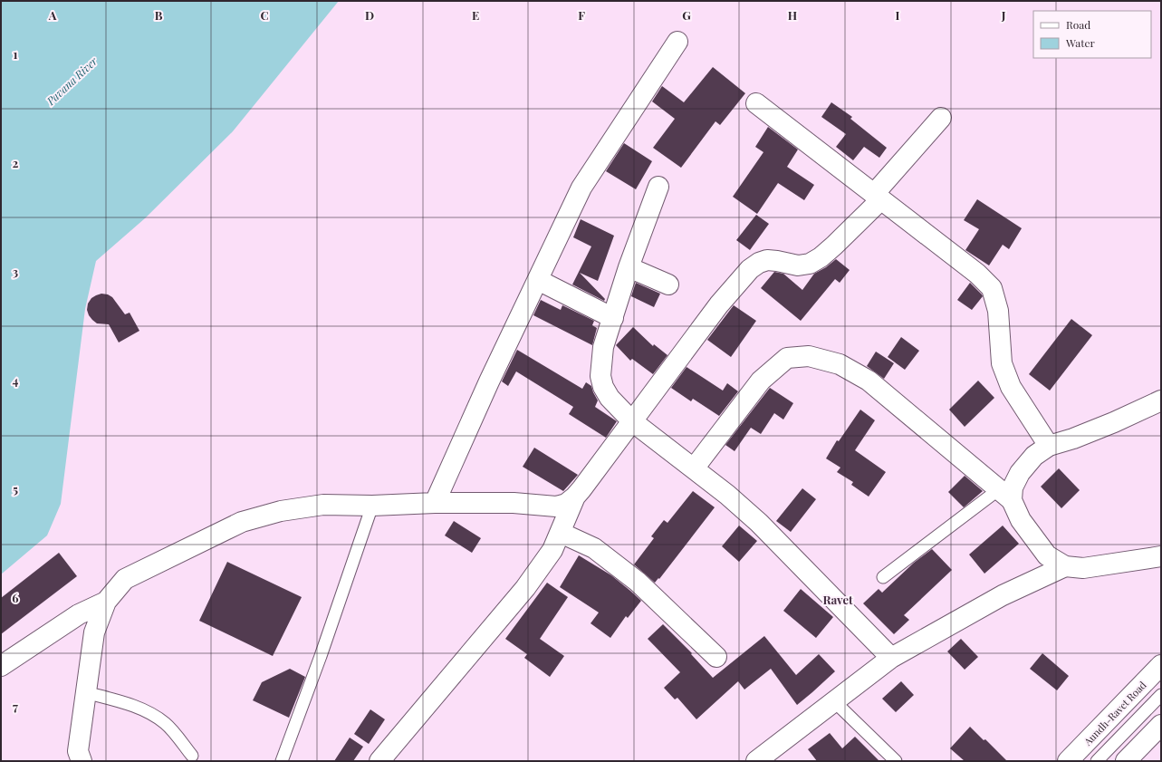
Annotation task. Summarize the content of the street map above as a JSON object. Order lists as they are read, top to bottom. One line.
{"streets":{"street":["Aundh-Ravet Road"]},"districts":["Ravet"],"water":["Pavana River"],"legend":["Road","Water"],"grid":{"columns":["A","B","C","D","E","F","G","H","I","J"],"rows":["1","2","3","4","5","6","7"]}}
